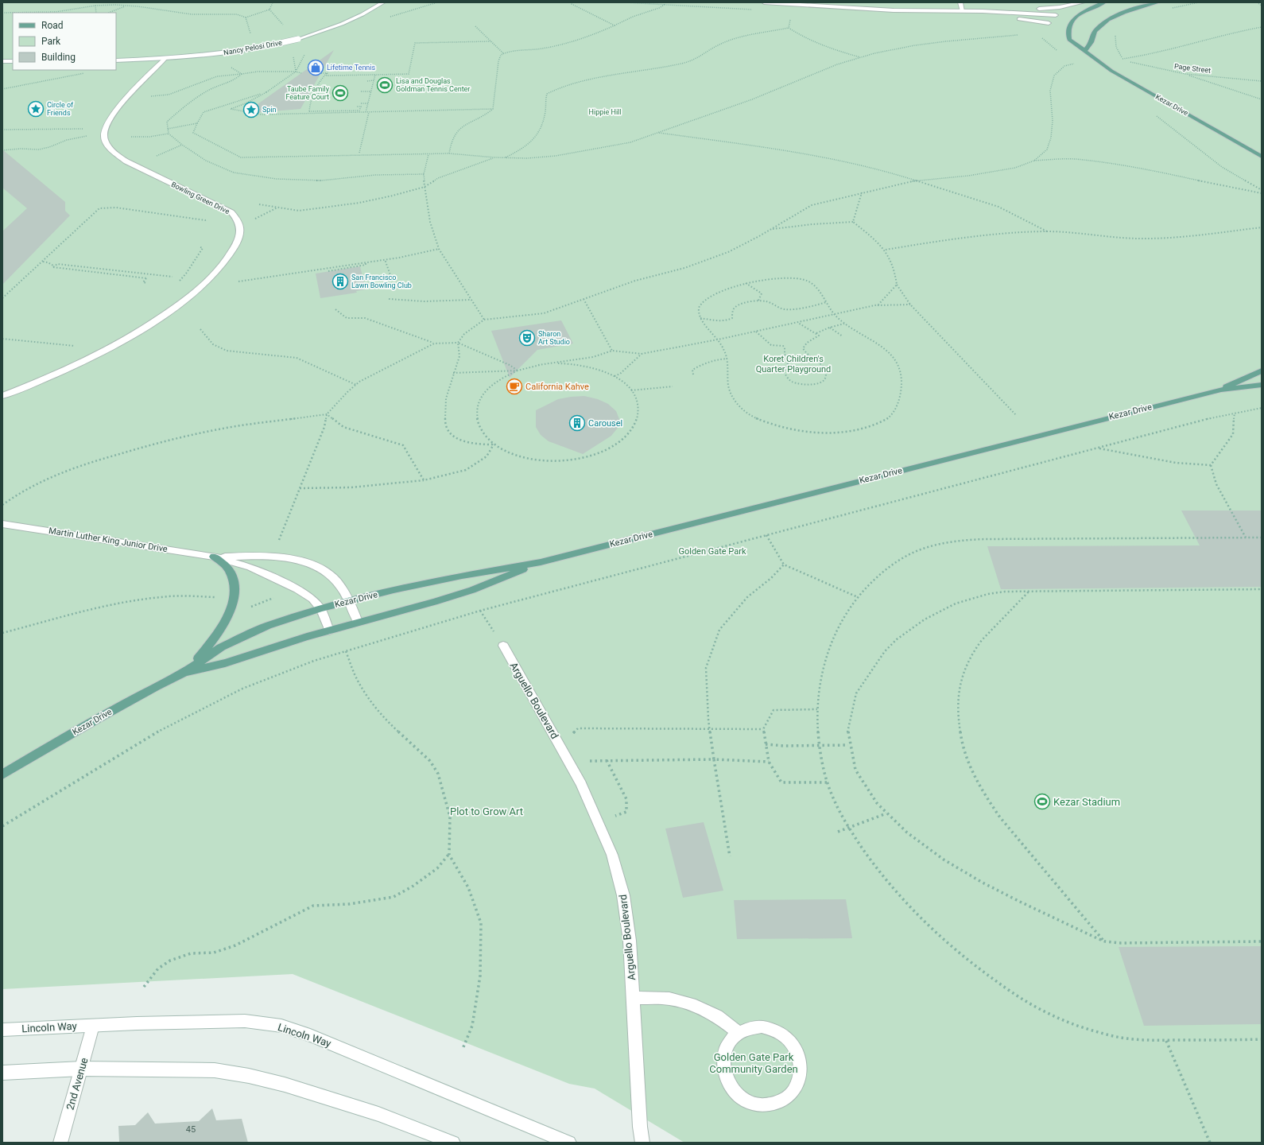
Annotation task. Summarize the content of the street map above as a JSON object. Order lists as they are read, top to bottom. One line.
{"streets":{"main road":["Kezar Drive"],"street":["Nancy Pelosi Drive","Bowling Green Drive","Martin Luther King Junior Drive","Arguello Boulevard","Lincoln Way","2nd Avenue"],"path":["Page Street"]},"crossings":[["Nancy Pelosi Drive","Bowling Green Drive"],["Kezar Drive","Martin Luther King Junior Drive"],["Lincoln Way","2nd Avenue"]],"parks":["Hippie Hill","Koret Children's Quarter Playground","Golden Gate Park","Plot to Grow Art","Golden Gate Park Community Garden"],"places":{"shop":["Lifetime Tennis"],"sports":["Lisa and Douglas Goldman Tennis Center","Taube Family Feature Court","Kezar Stadium"],"place":["Circle of Friends","Spin"],"building":["San Francisco Lawn Bowling Club","Carousel"],"theatre":["Sharon Art Studio"],"cafe":["California Kahve"]},"house_numbers":["45"],"legend":["Road","Park","Building"]}
